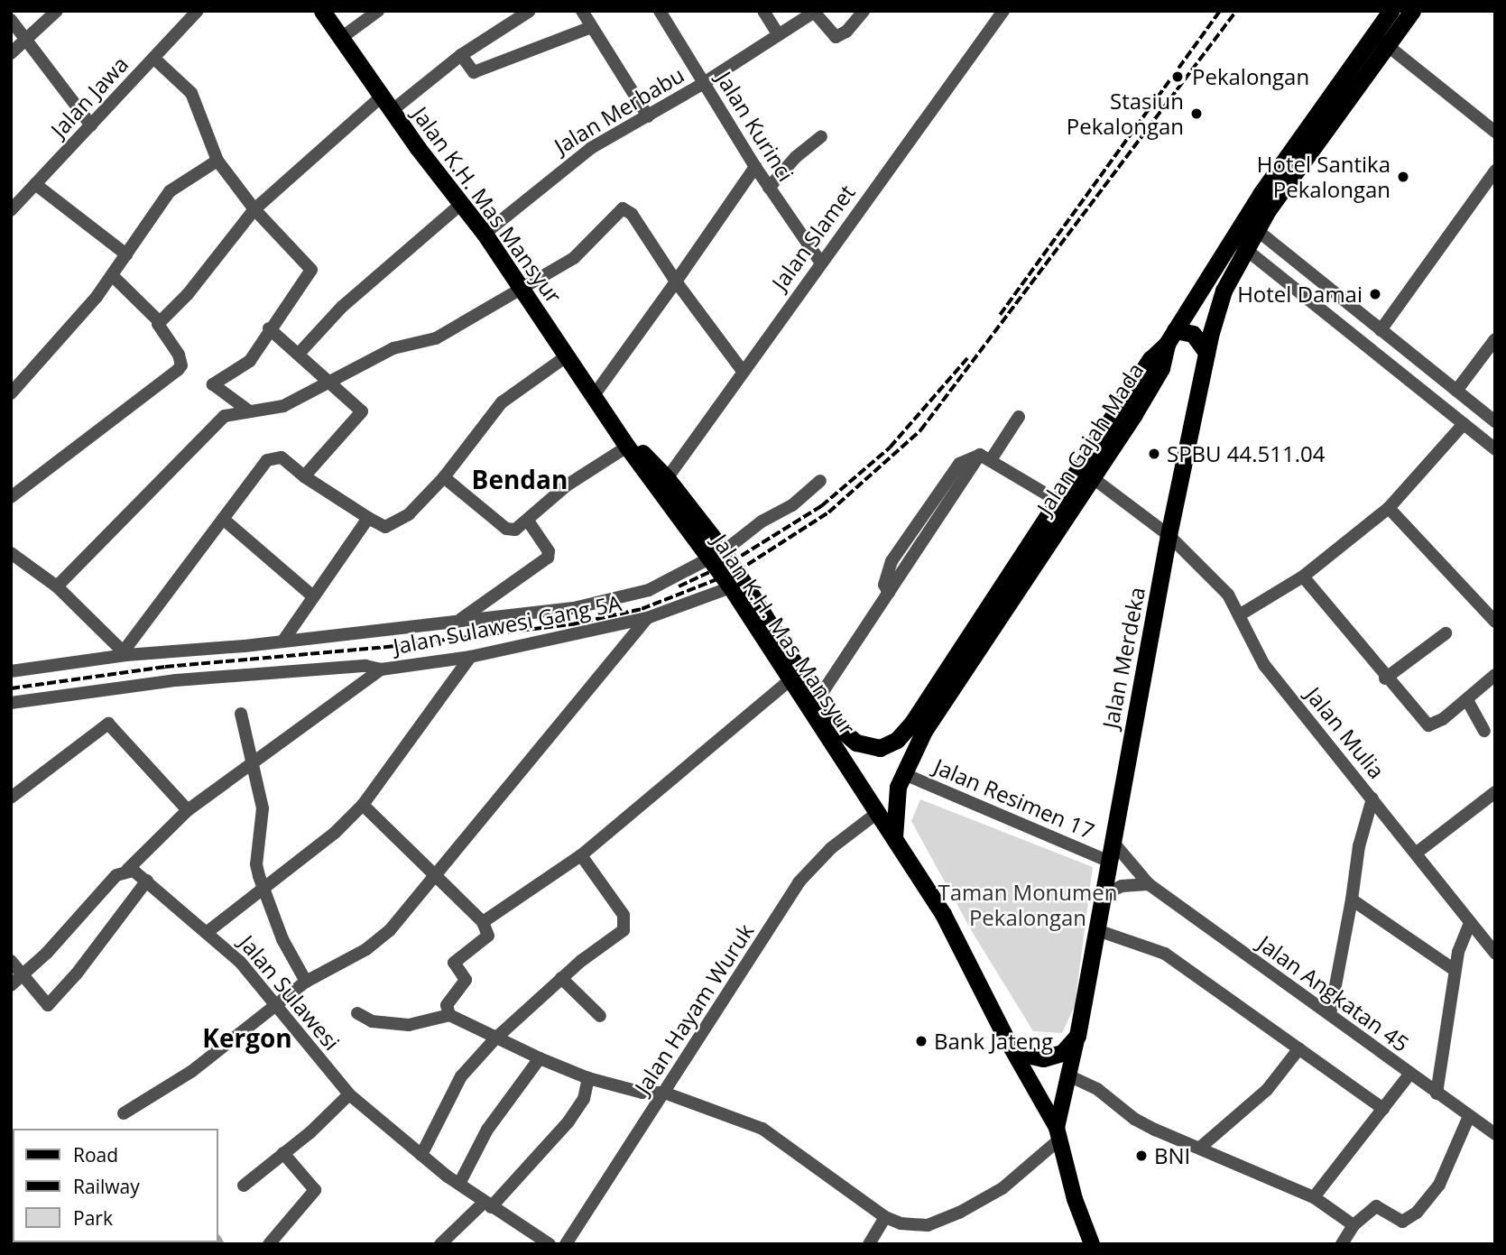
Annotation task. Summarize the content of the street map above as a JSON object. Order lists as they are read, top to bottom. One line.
{"streets":{"highway":["Jalan K.H. Mas Mansyur","Jalan Gajah Mada","Jalan Merdeka"],"street":["Jalan Jawa","Jalan Merbabu","Jalan Kurinci","Jalan Slamet","Jalan Sulawesi Gang 5A","Jalan Mulia","Jalan Resimen 17","Jalan Sulawesi","Jalan Angkatan 45","Jalan Hayam Wuruk"]},"crossings":[["Jalan Merbabu","Jalan Kurinci"],["Jalan Merbabu","Jalan K.H. Mas Mansyur"],["Jalan Kurinci","Jalan Slamet"],["Jalan K.H. Mas Mansyur","Jalan Slamet"],["Jalan K.H. Mas Mansyur","Jalan Gajah Mada"],["Jalan K.H. Mas Mansyur","Jalan Sulawesi Gang 5A"],["Jalan K.H. Mas Mansyur","Jalan Hayam Wuruk"],["Jalan Gajah Mada","Jalan Merdeka"],["Jalan Gajah Mada","Jalan Mulia"],["Jalan Gajah Mada","Jalan Resimen 17"],["Jalan Sulawesi Gang 5A","Jalan Sulawesi"],["Jalan Merdeka","Jalan Mulia"],["Jalan Merdeka","Jalan Resimen 17"],["Jalan Merdeka","Jalan Angkatan 45"]],"districts":["Bendan","Kergon"],"parks":["Taman Monumen Pekalongan"],"places":["Pekalongan","Stasiun Pekalongan","Hotel Santika Pekalongan","Hotel Damai","SPBU 44.511.04","Bank Jateng","BNI"],"legend":["Road","Railway","Park"]}
